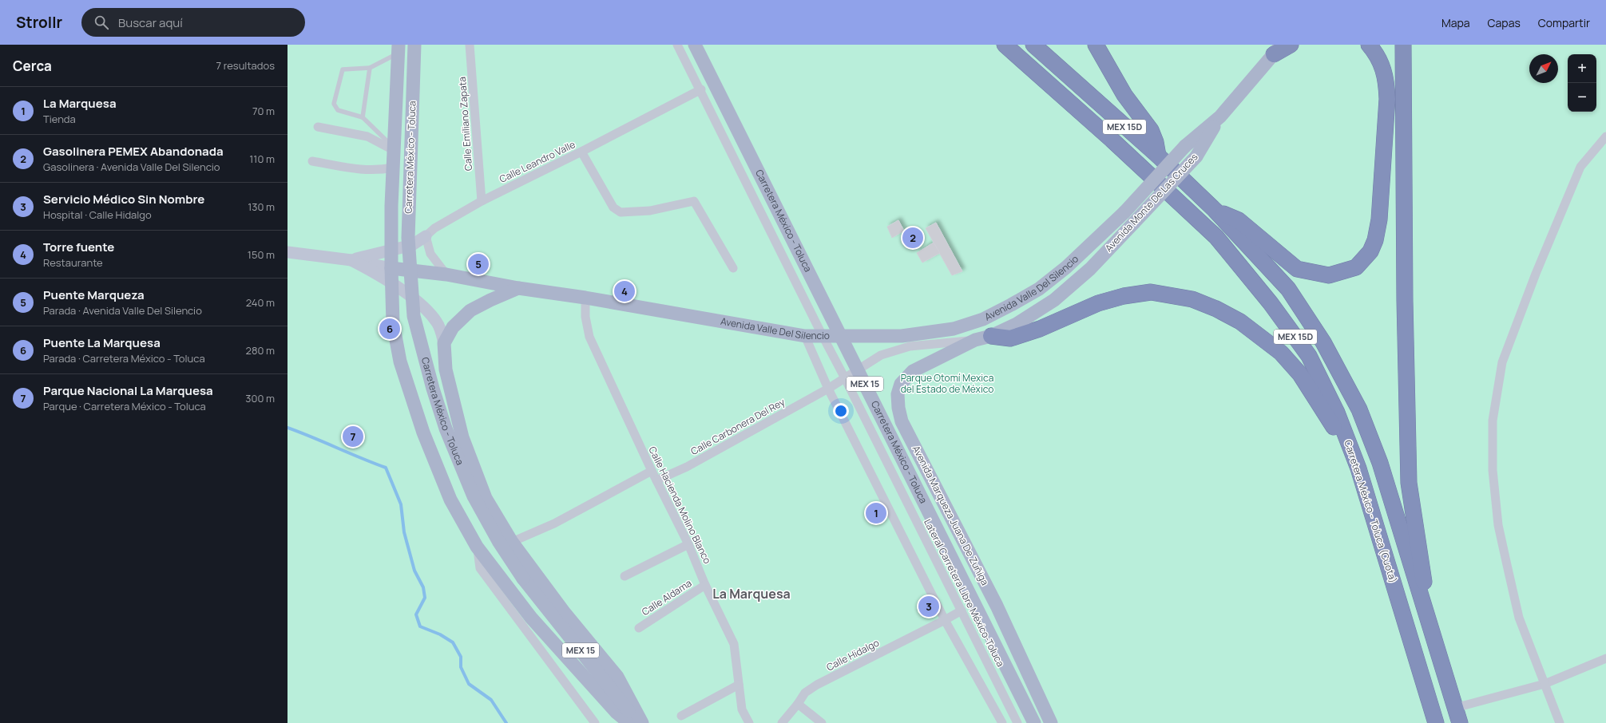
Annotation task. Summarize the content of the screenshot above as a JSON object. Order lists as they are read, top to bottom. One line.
{"streets":{"highway":["MEX 15D","Carretera México - Toluca (Cuota)"],"main road":["Carretera México - Toluca","Avenida Monte De Las Cruces","Avenida Valle Del Silencio","MEX 15","Avenida Marqueza Juana De Zuñiga"],"street":["Calle Emiliano Zapata","Calle Leandro Valle","Calle Carbonera Del Rey","Calle Hacienda Molino Blanco","Lateral Carretera Libre México-Toluca","Calle Aldama","Calle Hidalgo"]},"crossings":[["Calle Emiliano Zapata","Calle Leandro Valle"],["Calle Leandro Valle","Lateral Carretera Libre México-Toluca"],["Avenida Monte De Las Cruces","Avenida Valle Del Silencio"],["Avenida Monte De Las Cruces","Calle Carbonera Del Rey"],["Avenida Monte De Las Cruces","Avenida Marqueza Juana De Zuñiga"],["Avenida Valle Del Silencio","Calle Hacienda Molino Blanco"],["Avenida Valle Del Silencio","Lateral Carretera Libre México-Toluca"],["Calle Carbonera Del Rey","Calle Hacienda Molino Blanco"],["Calle Carbonera Del Rey","Avenida Marqueza Juana De Zuñiga"],["Calle Carbonera Del Rey","Lateral Carretera Libre México-Toluca"],["Calle Hacienda Molino Blanco","Calle Aldama"],["Lateral Carretera Libre México-Toluca","Calle Hidalgo"]],"districts":["La Marquesa"],"parks":["Parque Otomí Mexica del Estado de México"],"north":"top right","page":{"header":"Strollr","search":"Buscar aquí","nav":["Mapa","Capas","Compartir"],"heading":["Cerca","7 resultados"],"map_buttons":["+","−"],"list":[{"mark":"1","name":"La Marquesa","note":"Tienda","value":"70 m"},{"mark":"2","name":"Gasolinera PEMEX Abandonada","note":"Gasolinera · Avenida Valle Del Silencio","value":"110 m"},{"mark":"3","name":"Servicio Médico Sin Nombre","note":"Hospital · Calle Hidalgo","value":"130 m"},{"mark":"4","name":"Torre fuente","note":"Restaurante","value":"150 m"},{"mark":"5","name":"Puente Marqueza","note":"Parada · Avenida Valle Del Silencio","value":"240 m"},{"mark":"6","name":"Puente La Marquesa","note":"Parada · Carretera México - Toluca","value":"280 m"},{"mark":"7","name":"Parque Nacional La Marquesa","note":"Parque · Carretera México - Toluca","value":"300 m"}],"pins":["2","5","4","6","7","1","3"]}}
